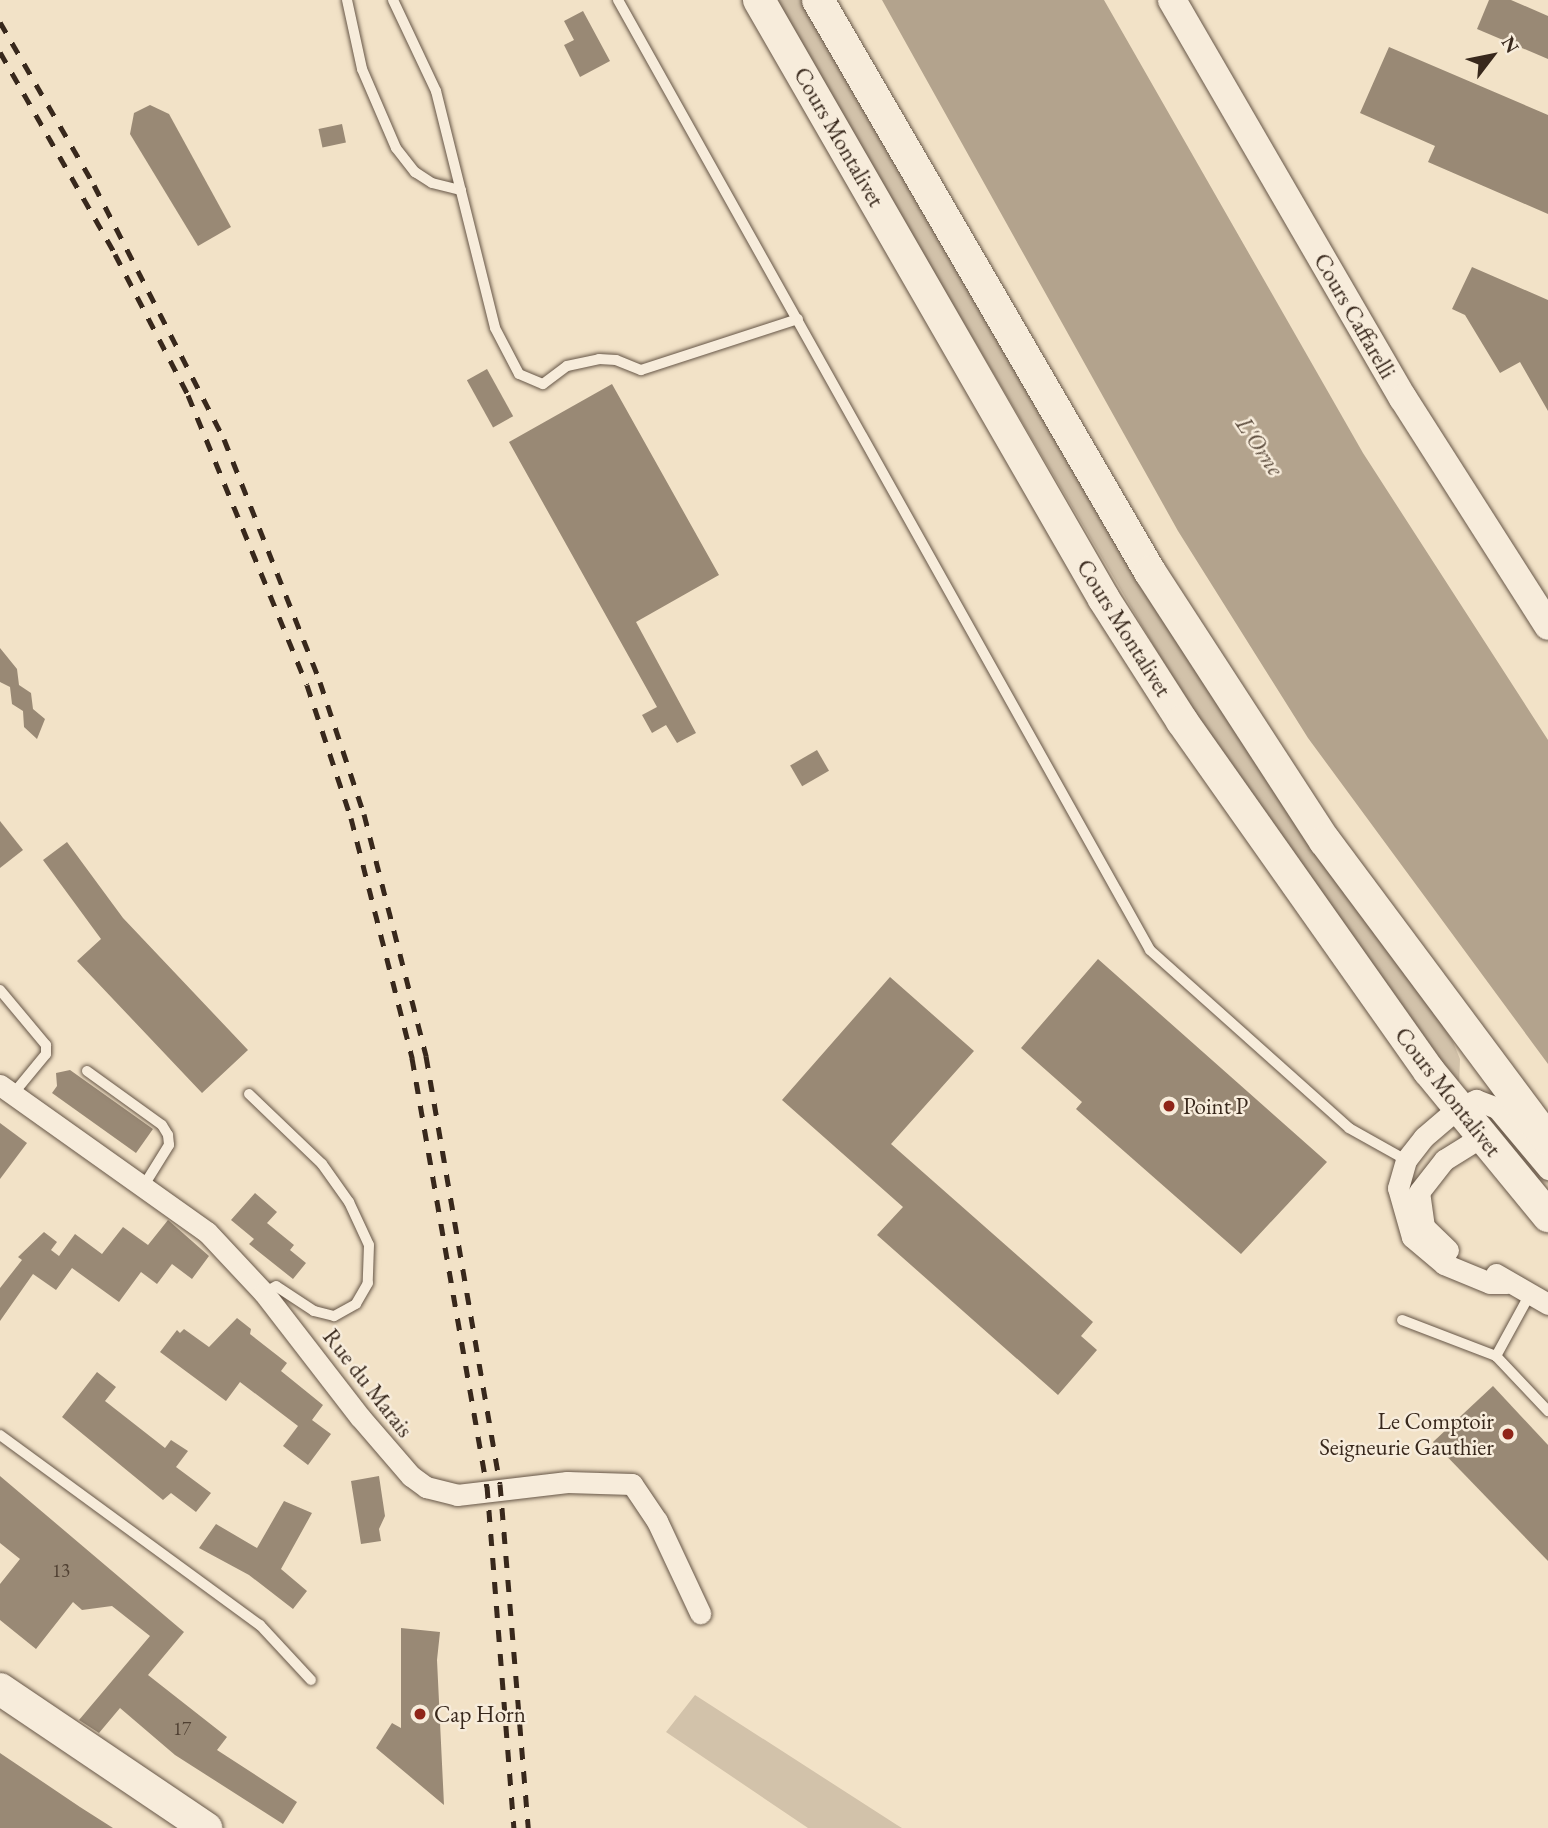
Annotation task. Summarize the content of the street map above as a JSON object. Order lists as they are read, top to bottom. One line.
{"streets":{"main road":["Cours Montalivet"],"street":["Cours Caffarelli","Rue du Marais"]},"water":["L'Orne"],"places":["Point P","Le Comptoir Seigneurie Gauthier","Cap Horn"],"house_numbers":["13","17"],"north":"top right"}
